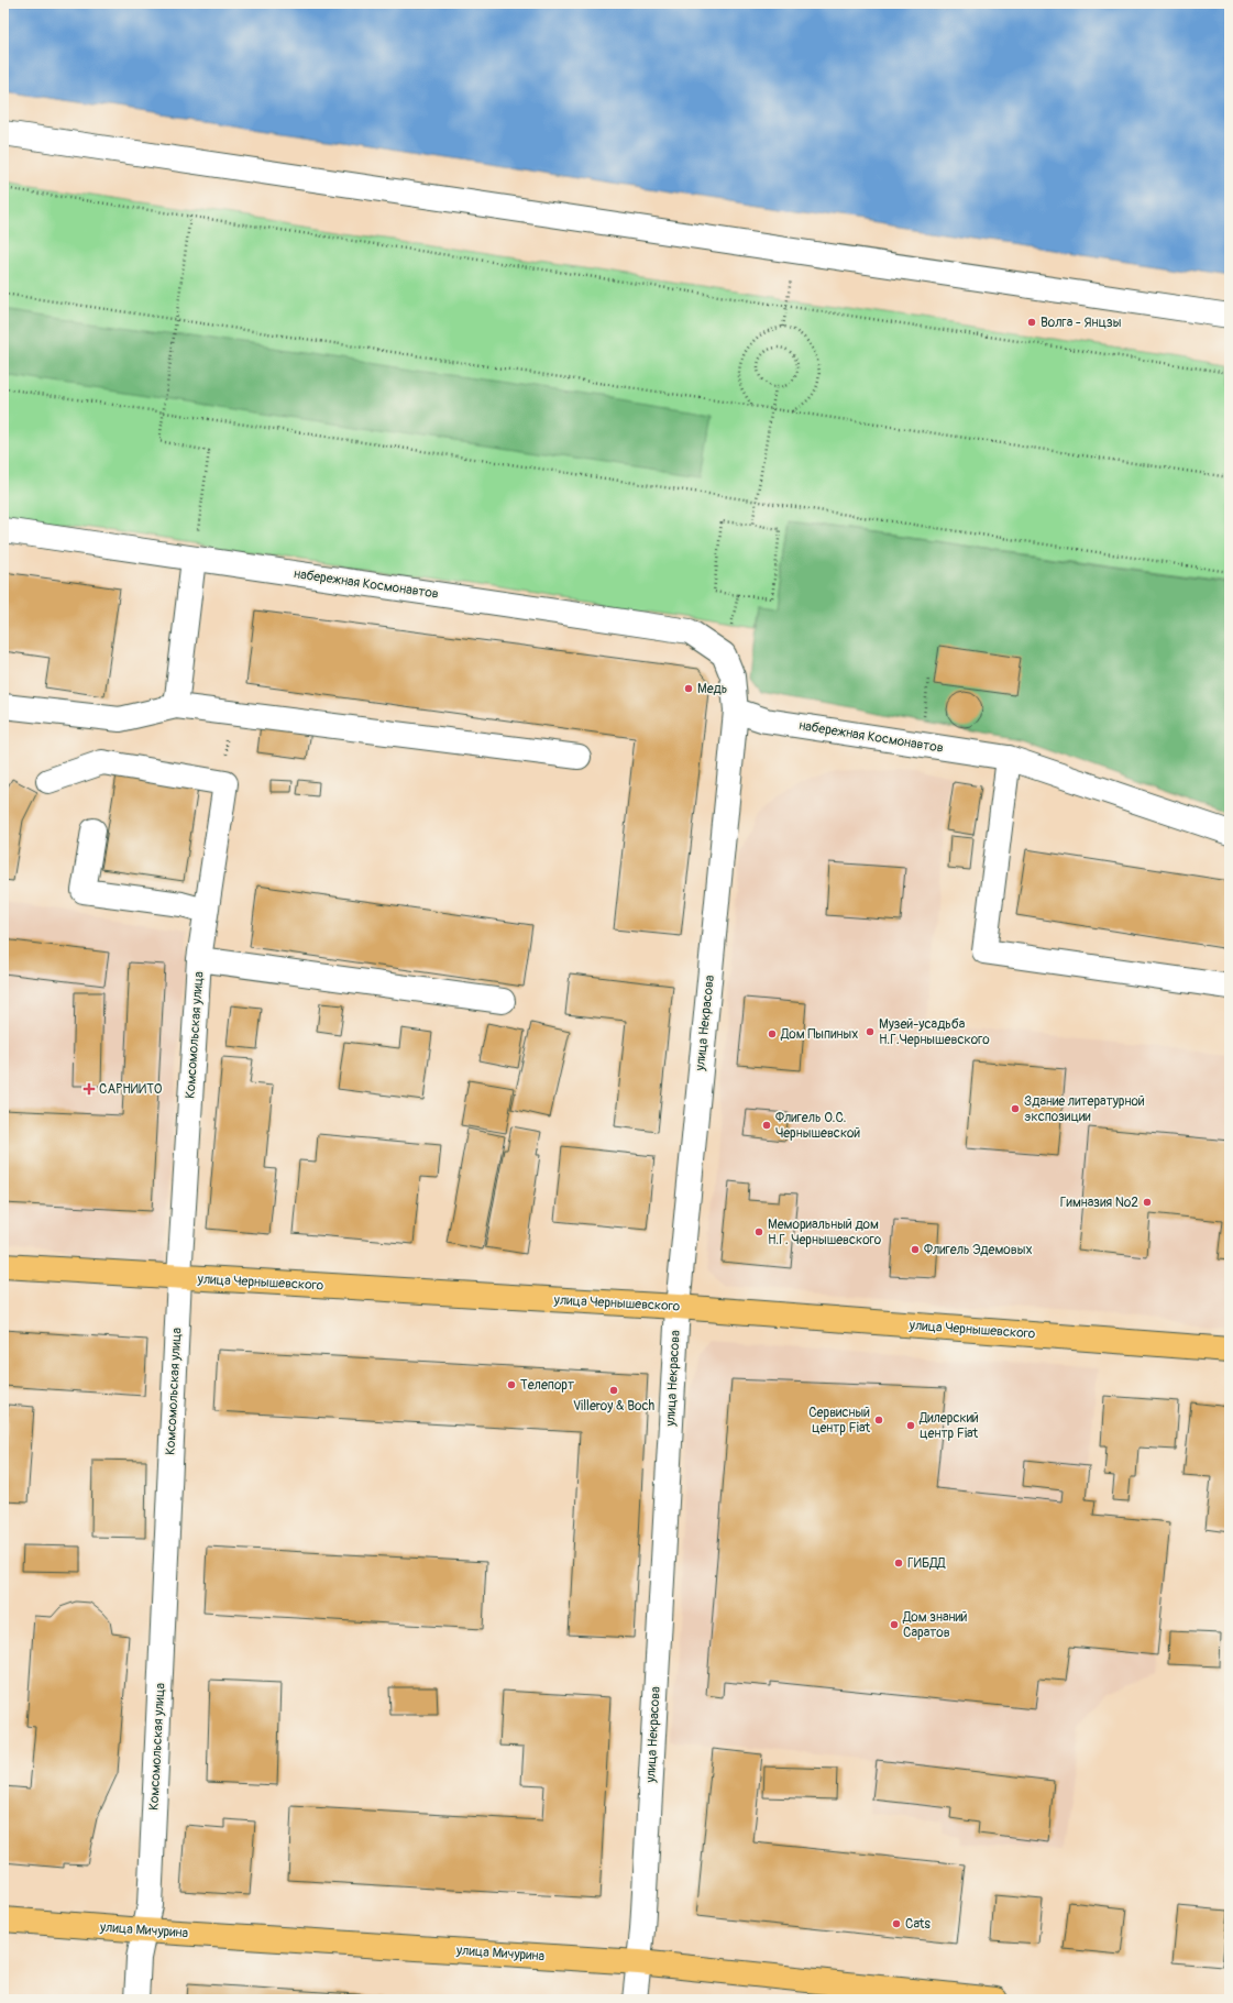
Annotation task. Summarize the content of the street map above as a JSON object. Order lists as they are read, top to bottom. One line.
{"streets":{"main road":["улица Чернышевского","улица Мичурина"],"street":["набережная Космонавтов","улица Некрасова","Комсомольская улица"]},"crossings":[["набережная Космонавтов","улица Некрасова"],["улица Некрасова","улица Чернышевского"],["улица Некрасова","улица Мичурина"],["Комсомольская улица","улица Чернышевского"],["Комсомольская улица","улица Мичурина"]],"places":{"other":["Волга - Янцзы","Медь","Музей-усадьба Н.Г.Чернышевского","Дом Пыпиных","Здание литературной экспозиции","Флигель О.С. Чернышевской","Гимназия №2","Мемориальный дом Н.Г. Чернышевского","Флигель Эдемовых","Телепорт","Villeroy & Boch","Сервисный центр Fiat","Дилерский центр Fiat","ГИБДД","Дом знаний Саратов","Cats"],"health":["САРНИИТО"]}}
